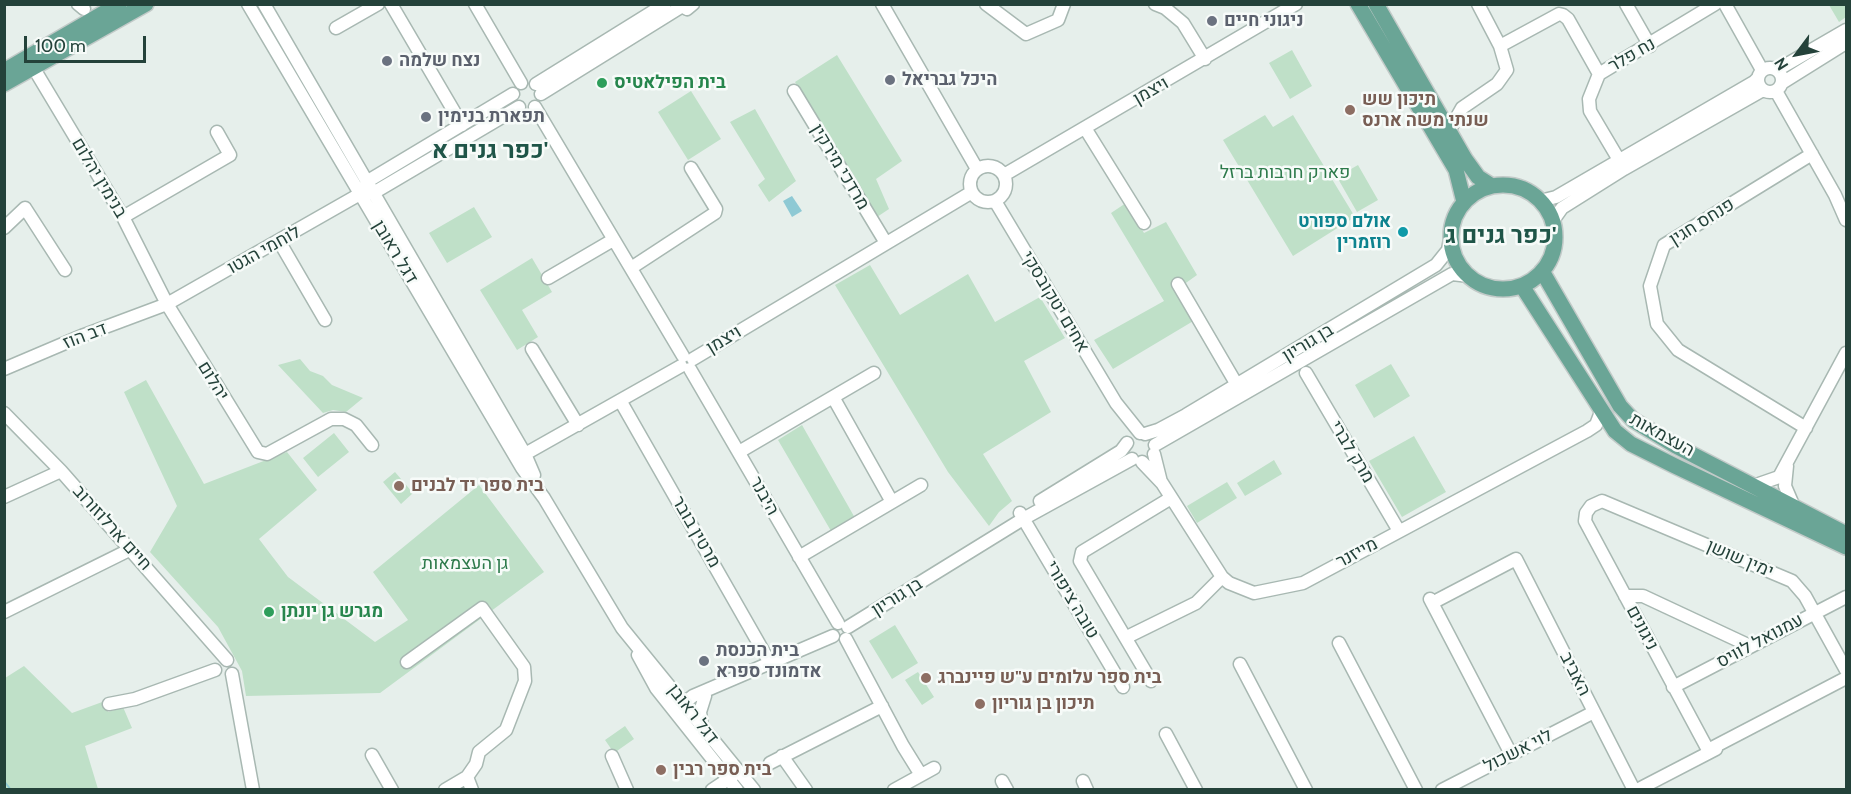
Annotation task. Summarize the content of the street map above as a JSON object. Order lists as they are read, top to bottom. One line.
{"streets":{"main road":["העצמאות"],"street":["נח פלר","ויצמן","מרדכי מירקין","בנימין יהלום","פנחס חגין","לוחמי הגטו","דגל ראובן","אחים יטקובסקי","דב הוז","בן גוריון","יהלום","מרק לברי","היבנר","חיים ארלוזורוב","מרטין בובר","מייזנר","ימין שושן","טובה ציפורי","ניגונים","עמנואל לוויס","האביב","לוי אשכול"]},"crossings":[["ויצמן","מרדכי מירקין"],["ויצמן","דגל ראובן"],["ויצמן","אחים יטקובסקי"],["ויצמן","היבנר"],["ויצמן","מרטין בובר"],["בנימין יהלום","לוחמי הגטו"],["בנימין יהלום","דב הוז"],["בנימין יהלום","יהלום"],["לוחמי הגטו","דגל ראובן"],["לוחמי הגטו","דב הוז"],["לוחמי הגטו","יהלום"],["לוחמי הגטו","היבנר"],["אחים יטקובסקי","בן גוריון"],["אחים יטקובסקי","מייזנר"],["דב הוז","יהלום"],["בן גוריון","העצמאות"],["בן גוריון","היבנר"],["בן גוריון","מייזנר"],["בן גוריון","טובה ציפורי"],["העצמאות","מייזנר"],["מרק לברי","מייזנר"],["ימין שושן","ניגונים"],["ימין שושן","עמנואל לוויס"],["ניגונים","עמנואל לוויס"],["האביב","לוי אשכול"]],"districts":["כפר גנים א'","כפר גנים ג'"],"parks":["פארק חרבות ברזל","גן העצמאות"],"places":["ניגוני חיים","נצח שלמה","היכל גבריאל","בית הפילאטיס","תיכון שש שנתי משה ארנס","תפארת בנימין","אולם ספורט רוזמרין","בית ספר יד לבנים","מגרש גן יונתן","בית הכנסת אדמונד ספרא","בית ספר עלומים ע\"ש פיינברג","תיכון בן גוריון","בית ספר רבין"],"scale_bar":"100 m","north":"bottom left"}
